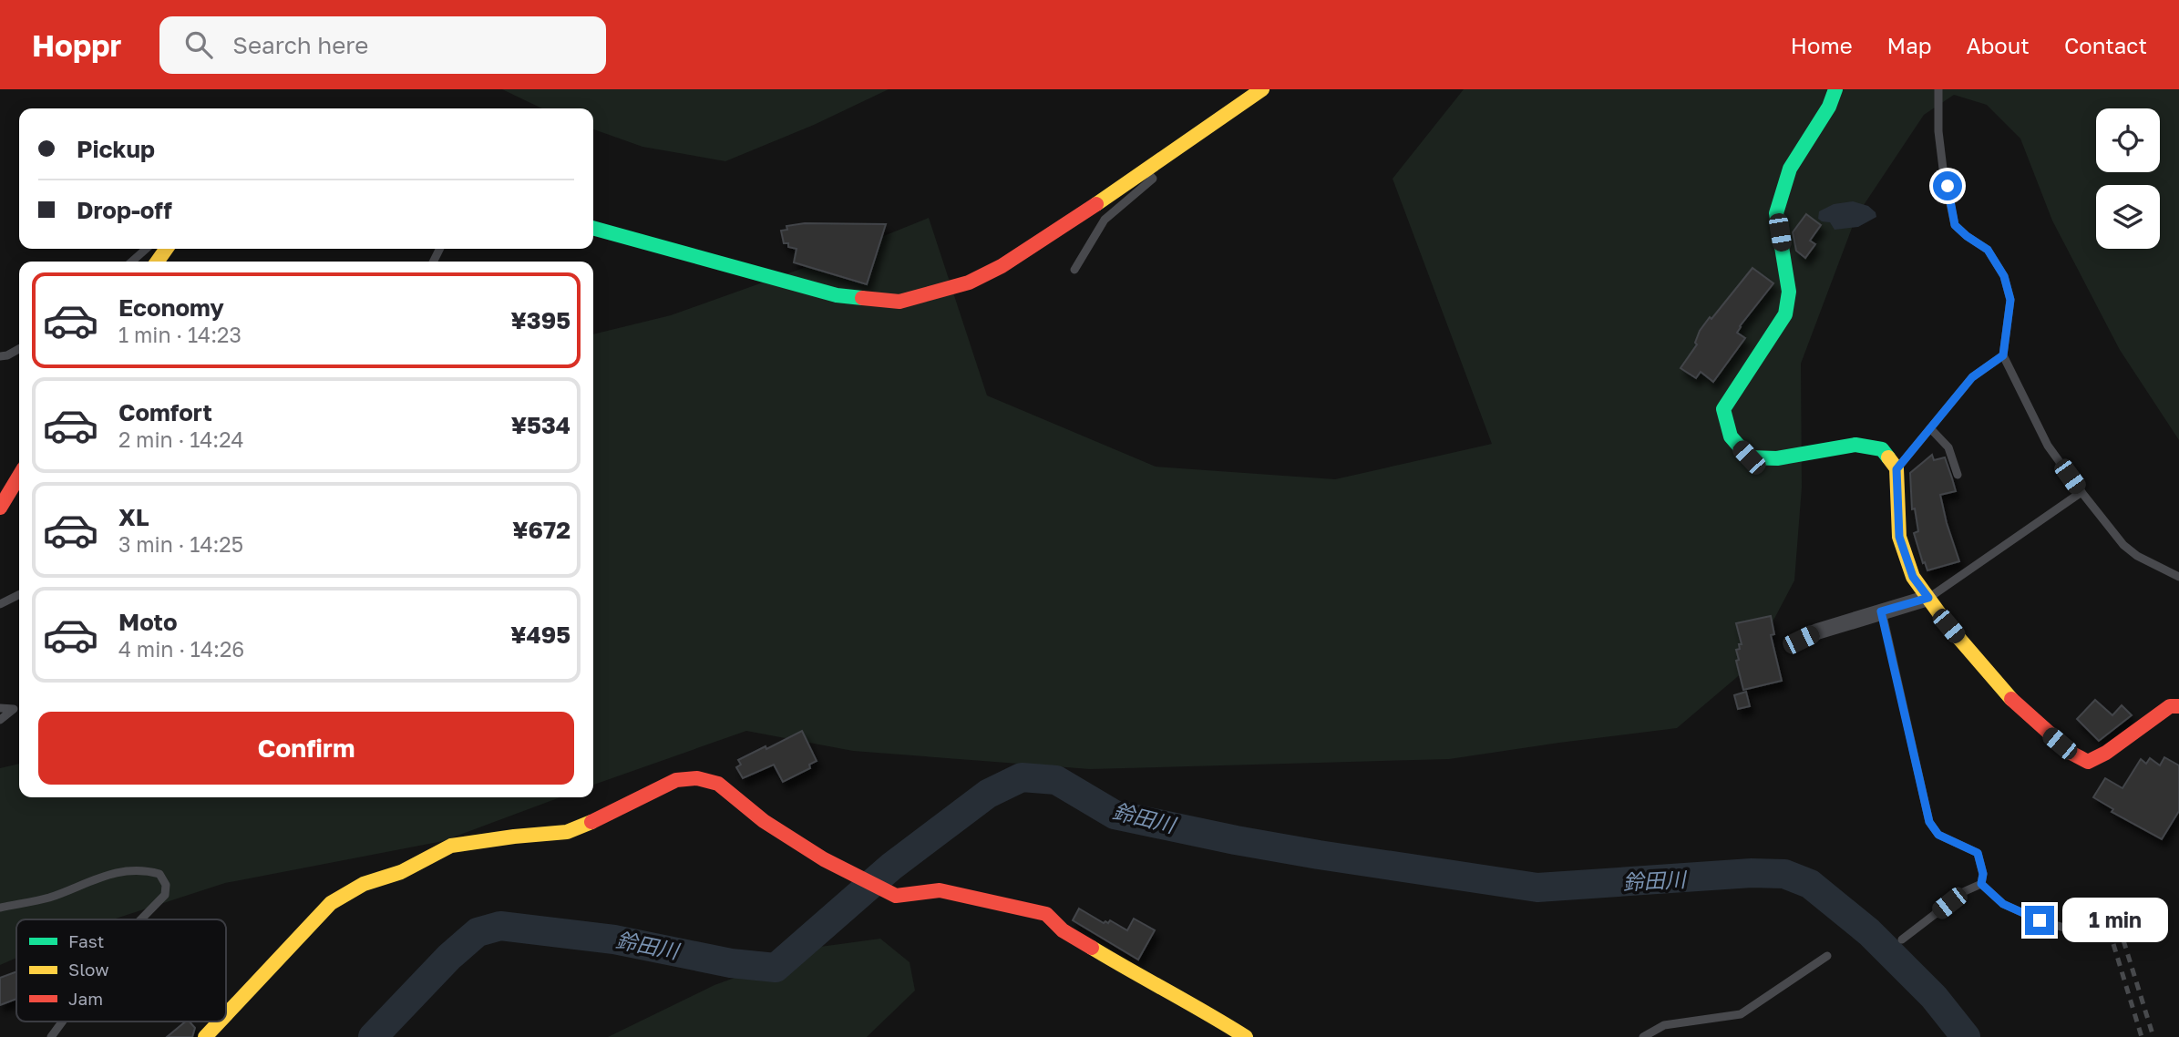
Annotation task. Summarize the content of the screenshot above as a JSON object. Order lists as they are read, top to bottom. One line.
{"water":["鈴田川"],"legend":["Fast","Slow","Jam"],"page":{"header":"Hoppr","search":"Search here","nav":["Home","Map","About","Contact"],"banner":["Pickup","Drop-off"],"list":[{"name":"Economy","note":"1 min · 14:23","value":"¥395"},{"name":"Comfort","note":"2 min · 14:24","value":"¥534"},{"name":"XL","note":"3 min · 14:25","value":"¥672"},{"name":"Moto","note":"4 min · 14:26","value":"¥495"}],"buttons":"Confirm","bubble":"1 min"}}
